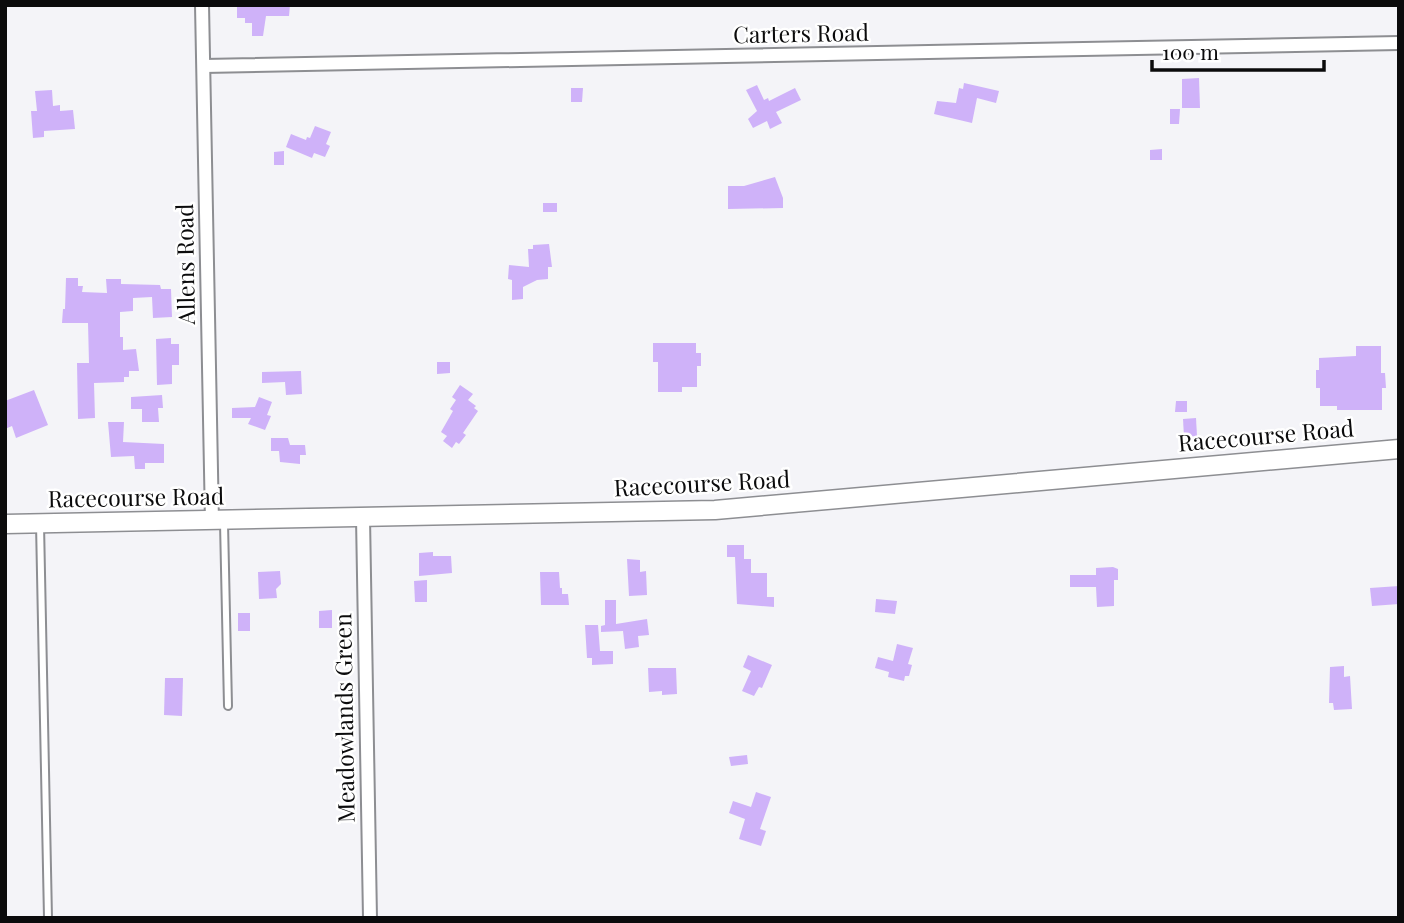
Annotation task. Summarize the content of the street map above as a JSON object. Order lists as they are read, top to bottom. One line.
{"streets":{"street":["Carters Road","Allens Road","Racecourse Road","Meadowlands Green"]},"crossings":[["Carters Road","Allens Road"],["Allens Road","Racecourse Road"],["Racecourse Road","Meadowlands Green"]],"scale_bar":"100 m"}
